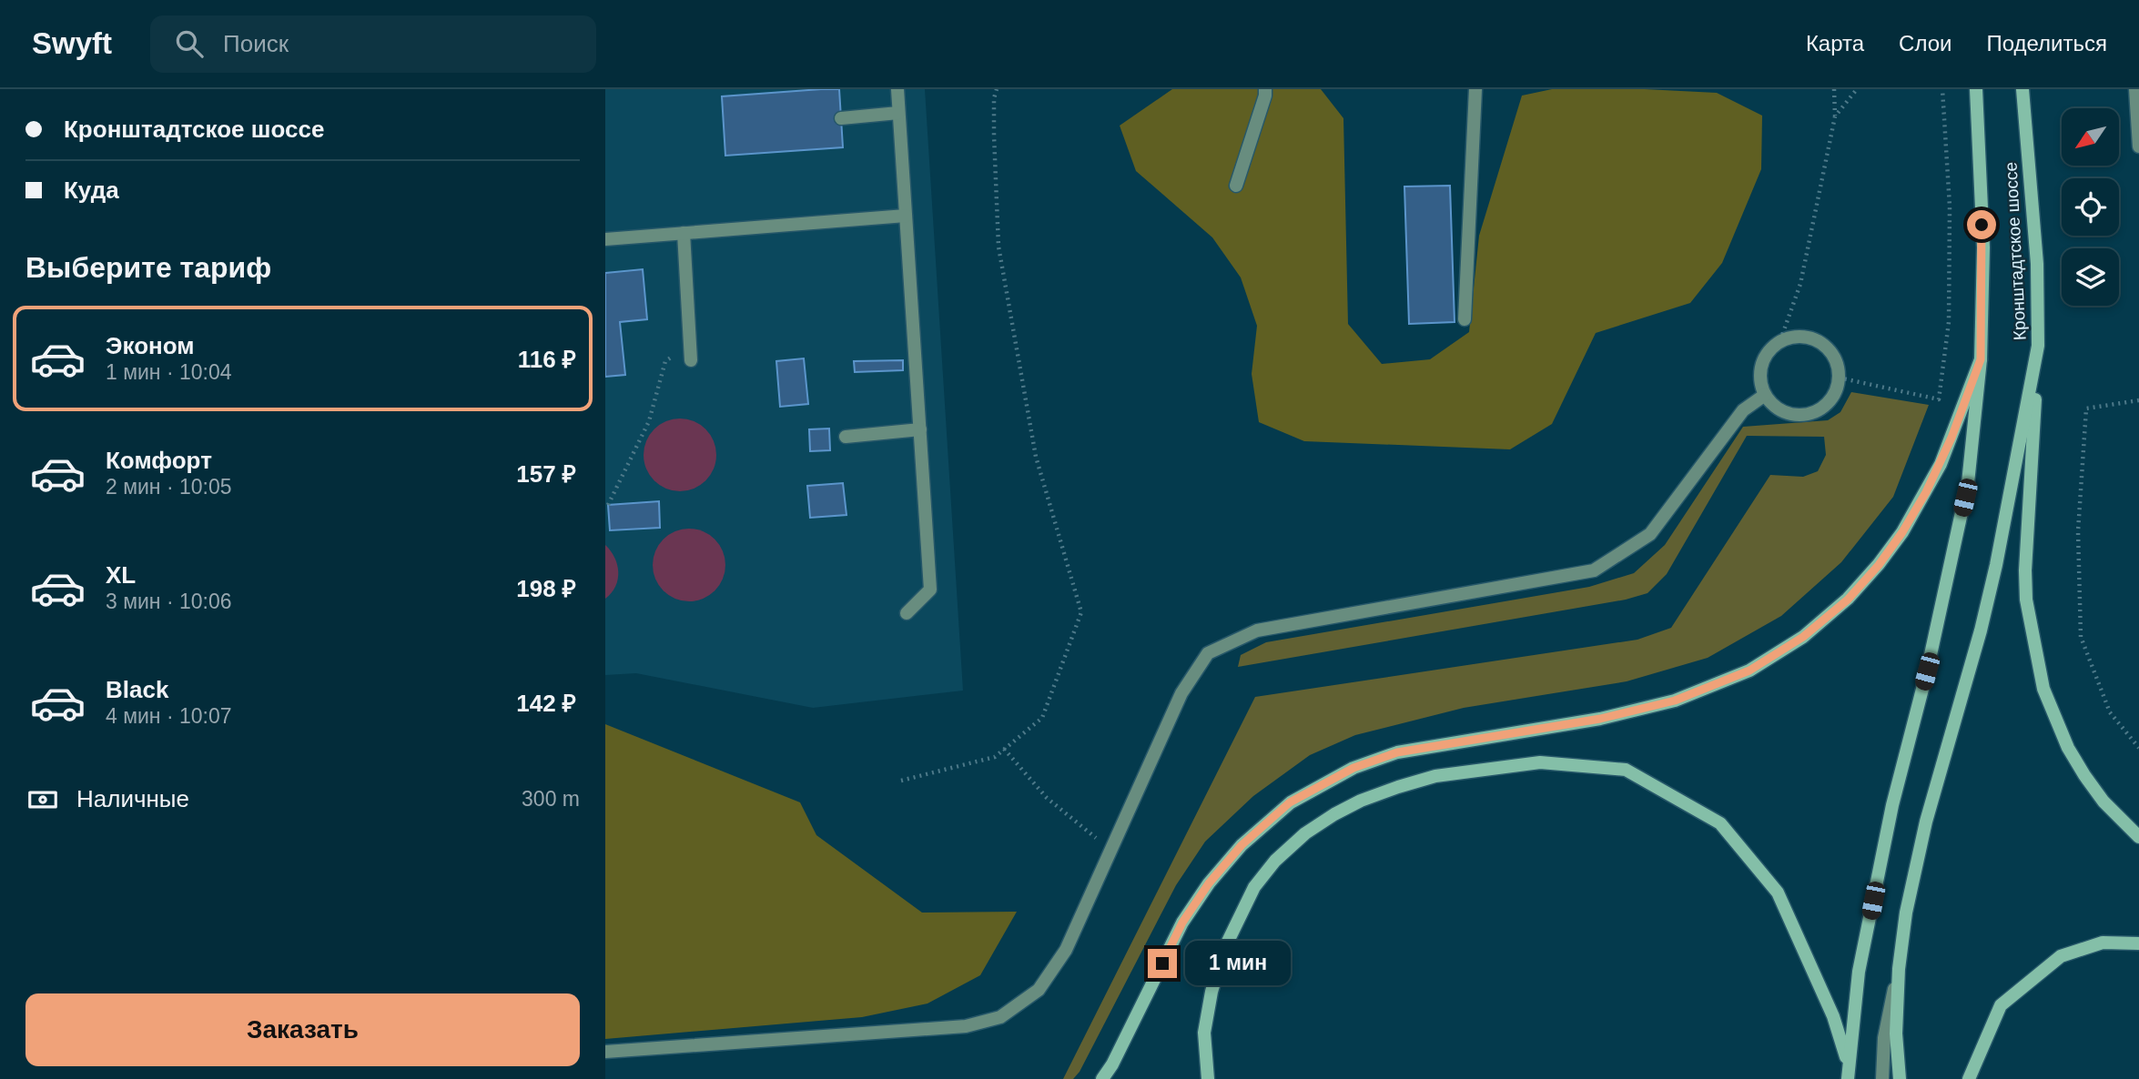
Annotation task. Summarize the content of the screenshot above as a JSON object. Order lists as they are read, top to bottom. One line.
{"streets":{"main road":["Кронштадтское шоссе"]},"north":"bottom left","page":{"header":"Swyft","search":"Поиск","nav":["Карта","Слои","Поделиться"],"banner":["Кронштадтское шоссе","Куда"],"heading":"Выберите тариф","list":[{"name":"Эконом","note":"1 мин · 10:04","value":"116 ₽"},{"name":"Комфорт","note":"2 мин · 10:05","value":"157 ₽"},{"name":"XL","note":"3 мин · 10:06","value":"198 ₽"},{"name":"Black","note":"4 мин · 10:07","value":"142 ₽"}],"pay":["Наличные","300 m"],"bubble":"1 мин","buttons":"Заказать"}}
